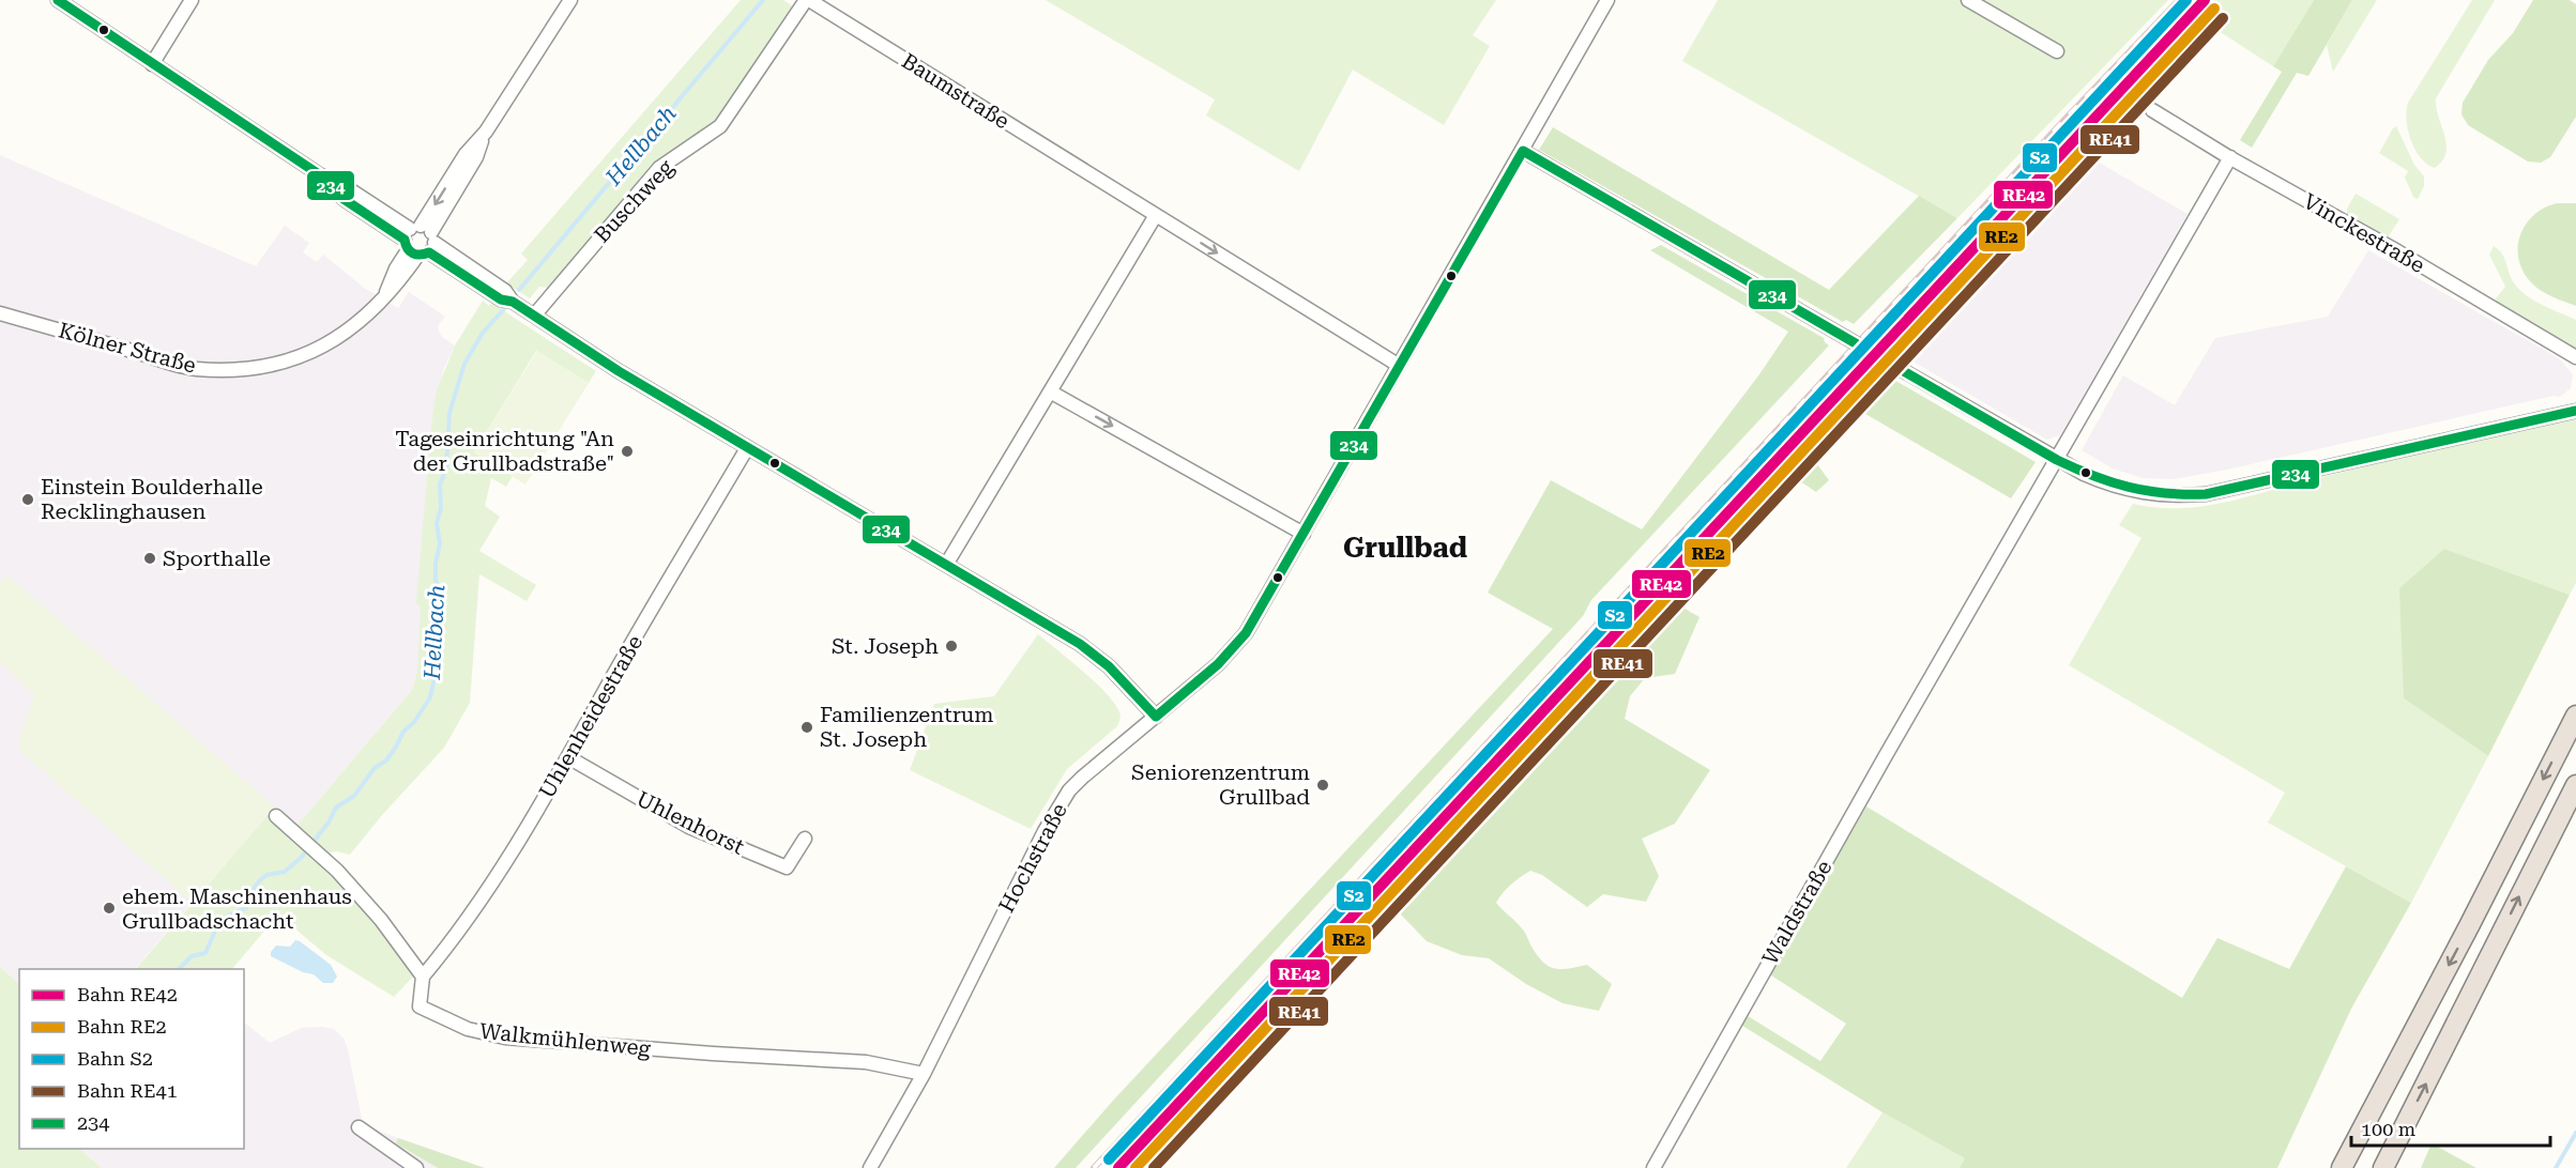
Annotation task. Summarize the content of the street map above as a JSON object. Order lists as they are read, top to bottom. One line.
{"streets":{"street":["Baumstraße","Buschweg","Vinckestraße","Kölner Straße","Uhlenheidestraße","Uhlenhorst","Hochstraße","Waldstraße","Walkmühlenweg"]},"crossings":[["Baumstraße","Buschweg"],["Baumstraße","Hochstraße"],["Vinckestraße","Waldstraße"],["Uhlenheidestraße","Uhlenhorst"],["Uhlenheidestraße","Walkmühlenweg"],["Hochstraße","Walkmühlenweg"]],"one_way":["Baumstraße"],"districts":["Grullbad"],"water":["Hellbach"],"places":["Tageseinrichtung \"An der Grullbadstraße\"","Einstein Boulderhalle Recklinghausen","Sporthalle","St. Joseph","Familienzentrum St. Joseph","Seniorenzentrum Grullbad","ehem. Maschinenhaus Grullbadschacht"],"lines":["rail line RE42","rail line S2","transit line 234","rail line RE2","rail line RE41"],"legend":["Bahn RE42","Bahn RE2","Bahn S2","Bahn RE41","234"],"scale_bar":"100 m"}
